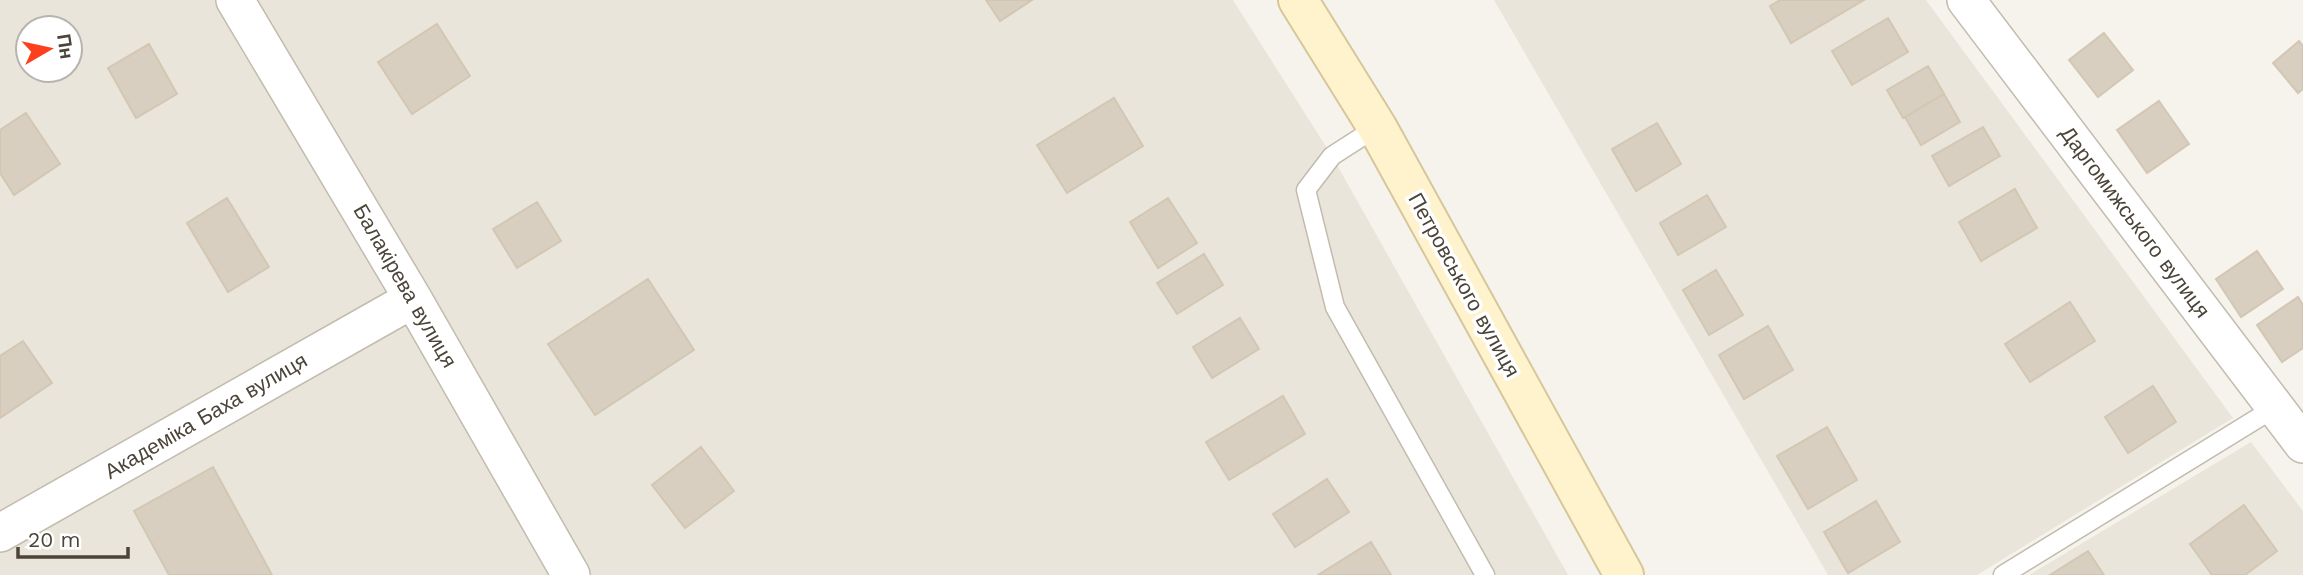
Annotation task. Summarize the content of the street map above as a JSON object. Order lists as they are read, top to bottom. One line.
{"streets":{"main road":["Петровського вулиця"],"street":["Даргомижського вулиця","Балакірева вулиця","Академіка Баха вулиця"]},"crossings":[["Балакірева вулиця","Академіка Баха вулиця"]],"scale_bar":"20 m","north":"right"}
